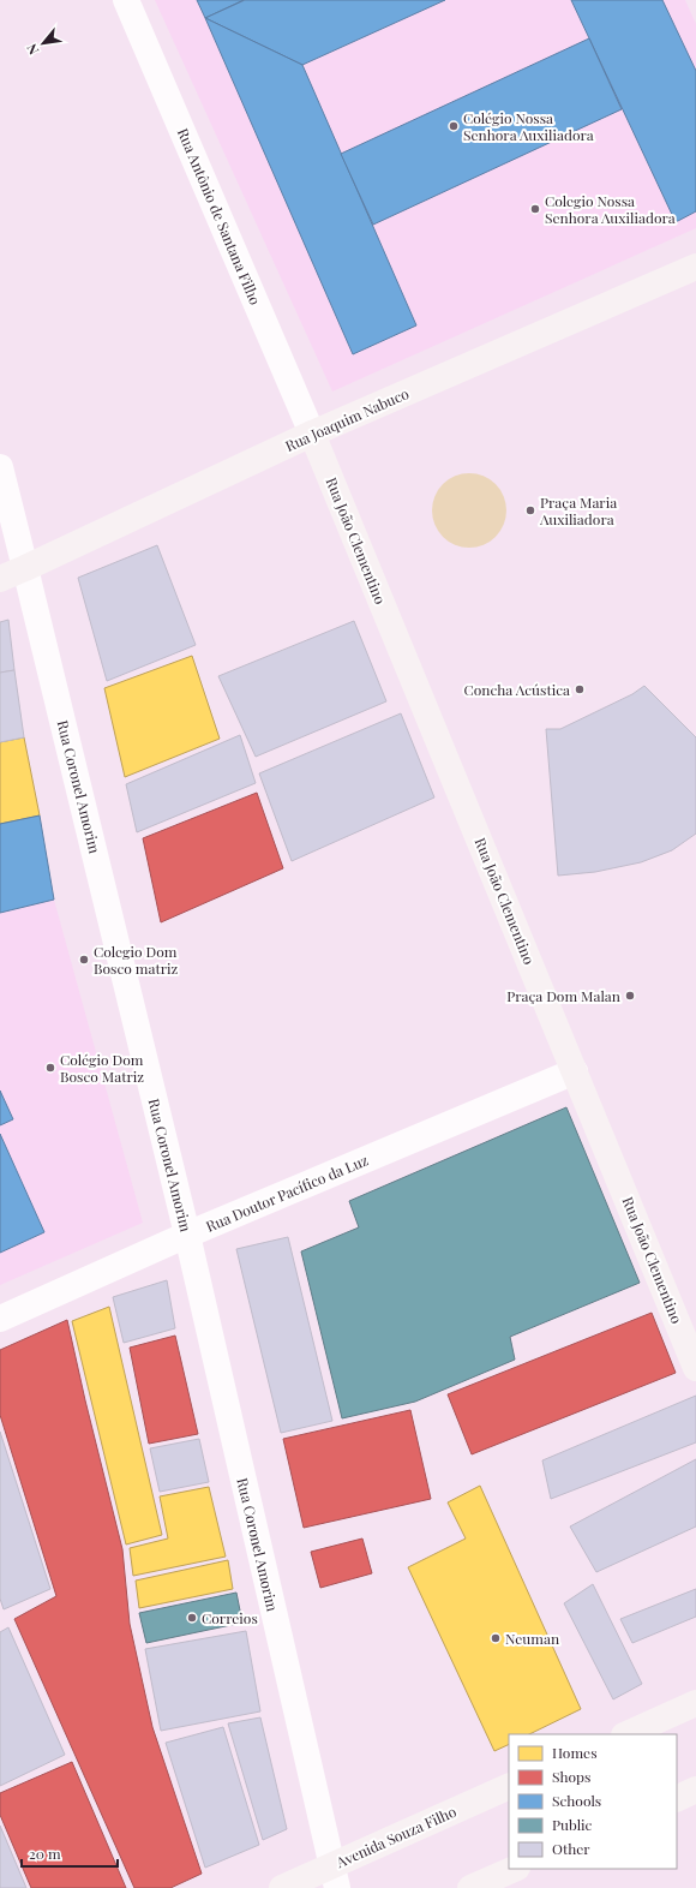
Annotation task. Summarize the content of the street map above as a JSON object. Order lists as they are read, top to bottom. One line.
{"streets":{"main road":["Rua Joaquim Nabuco","Rua João Clementino","Avenida Souza Filho"],"street":["Rua Antônio de Santana Filho","Rua Coronel Amorim","Rua Doutor Pacífico da Luz"]},"crossings":[["Rua Antônio de Santana Filho","Rua Joaquim Nabuco"],["Rua Antônio de Santana Filho","Rua João Clementino"],["Rua Joaquim Nabuco","Rua João Clementino"],["Rua Joaquim Nabuco","Rua Coronel Amorim"],["Rua João Clementino","Rua Doutor Pacífico da Luz"],["Rua Coronel Amorim","Rua Doutor Pacífico da Luz"],["Rua Coronel Amorim","Avenida Souza Filho"]],"places":["Colégio Nossa Senhora Auxiliadora","Colegio Nossa Senhora Auxiliadora","Praça Maria Auxiliadora","Concha Acústica","Colegio Dom Bosco matriz","Praça Dom Malan","Colégio Dom Bosco Matriz","Correios","Neuman"],"legend":["Homes","Shops","Schools","Public","Other"],"scale_bar":"20 m","north":"bottom left"}
